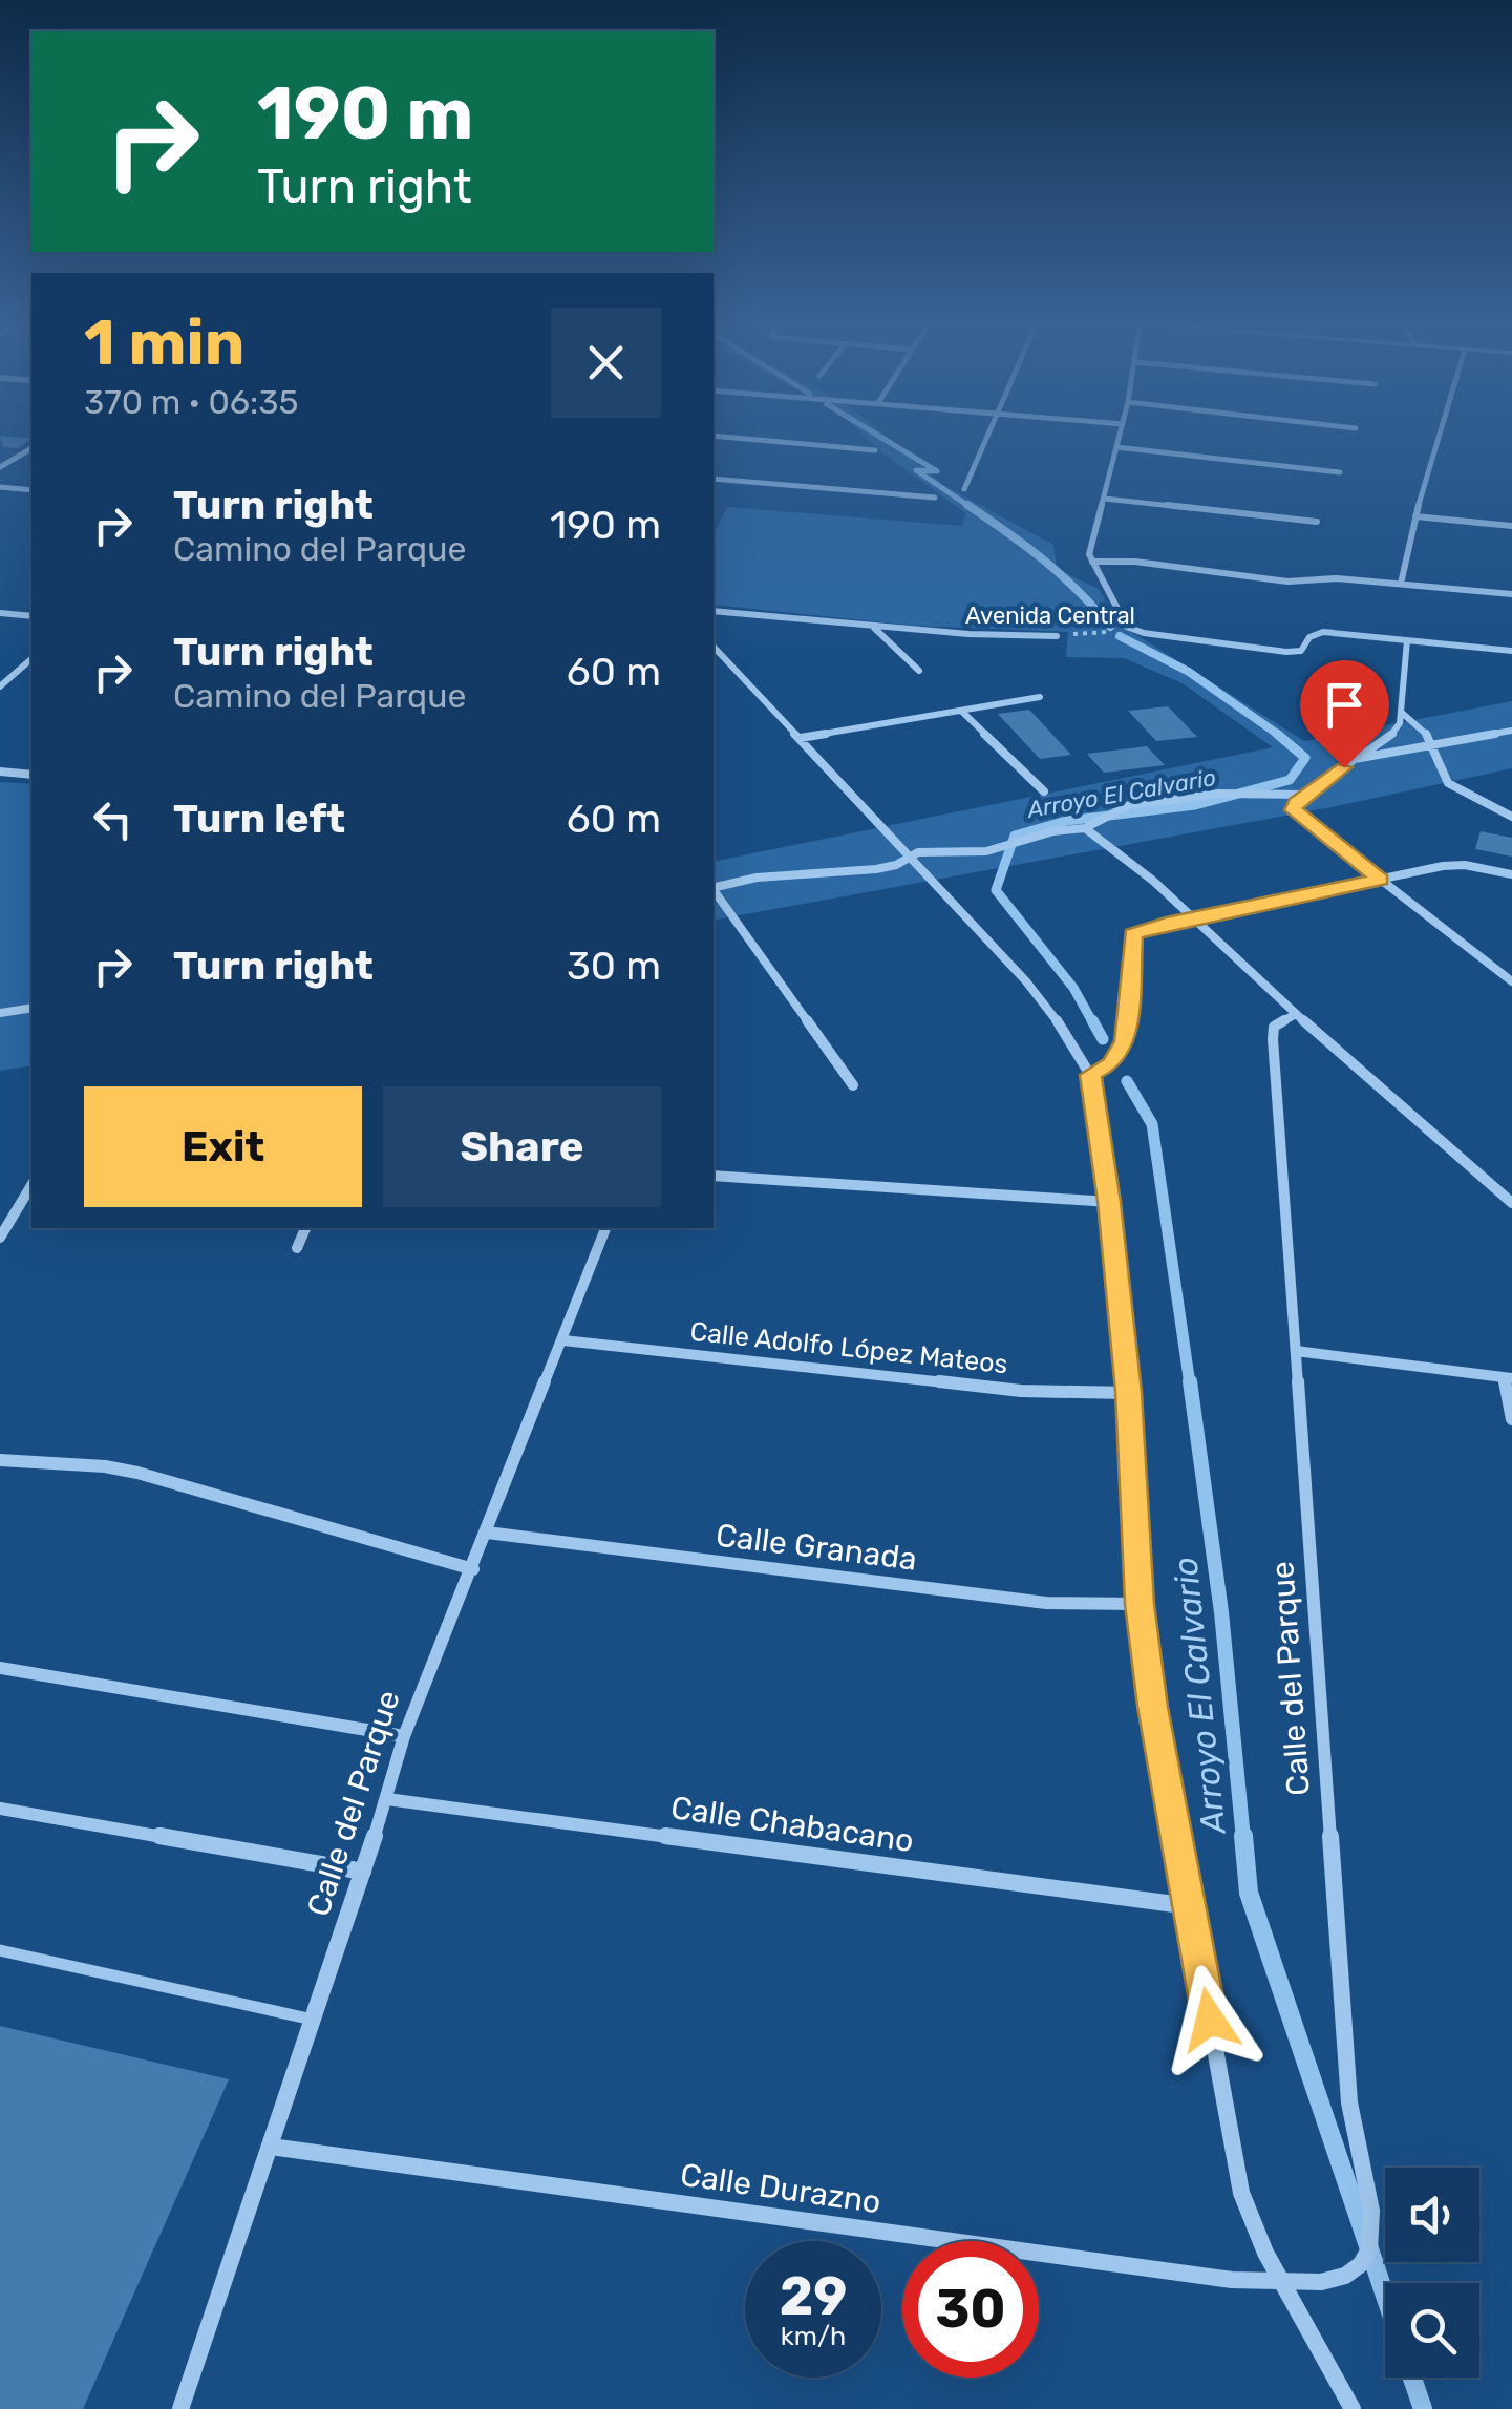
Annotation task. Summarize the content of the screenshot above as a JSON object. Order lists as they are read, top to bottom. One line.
{"streets":{"street":["Avenida Central","Calle Adolfo López Mateos","Calle Granada","Calle del Parque","Calle Chabacano","Calle Durazno"]},"crossings":[["Calle Adolfo López Mateos","Calle del Parque"],["Calle Granada","Calle del Parque"],["Calle del Parque","Calle Chabacano"],["Calle del Parque","Calle Durazno"]],"water":["Arroyo El Calvario"],"page":{"turn":["190 m","Turn right"],"heading":["1 min","370 m · 06:35"],"list":[{"name":"Turn right","note":"Camino del Parque","value":"190 m"},{"name":"Turn right","note":"Camino del Parque","value":"60 m"},{"name":"Turn left","value":"60 m"},{"name":"Turn right","value":"30 m"}],"buttons":["Exit","Share"],"speed":"29 km/h","limit":"30"}}
